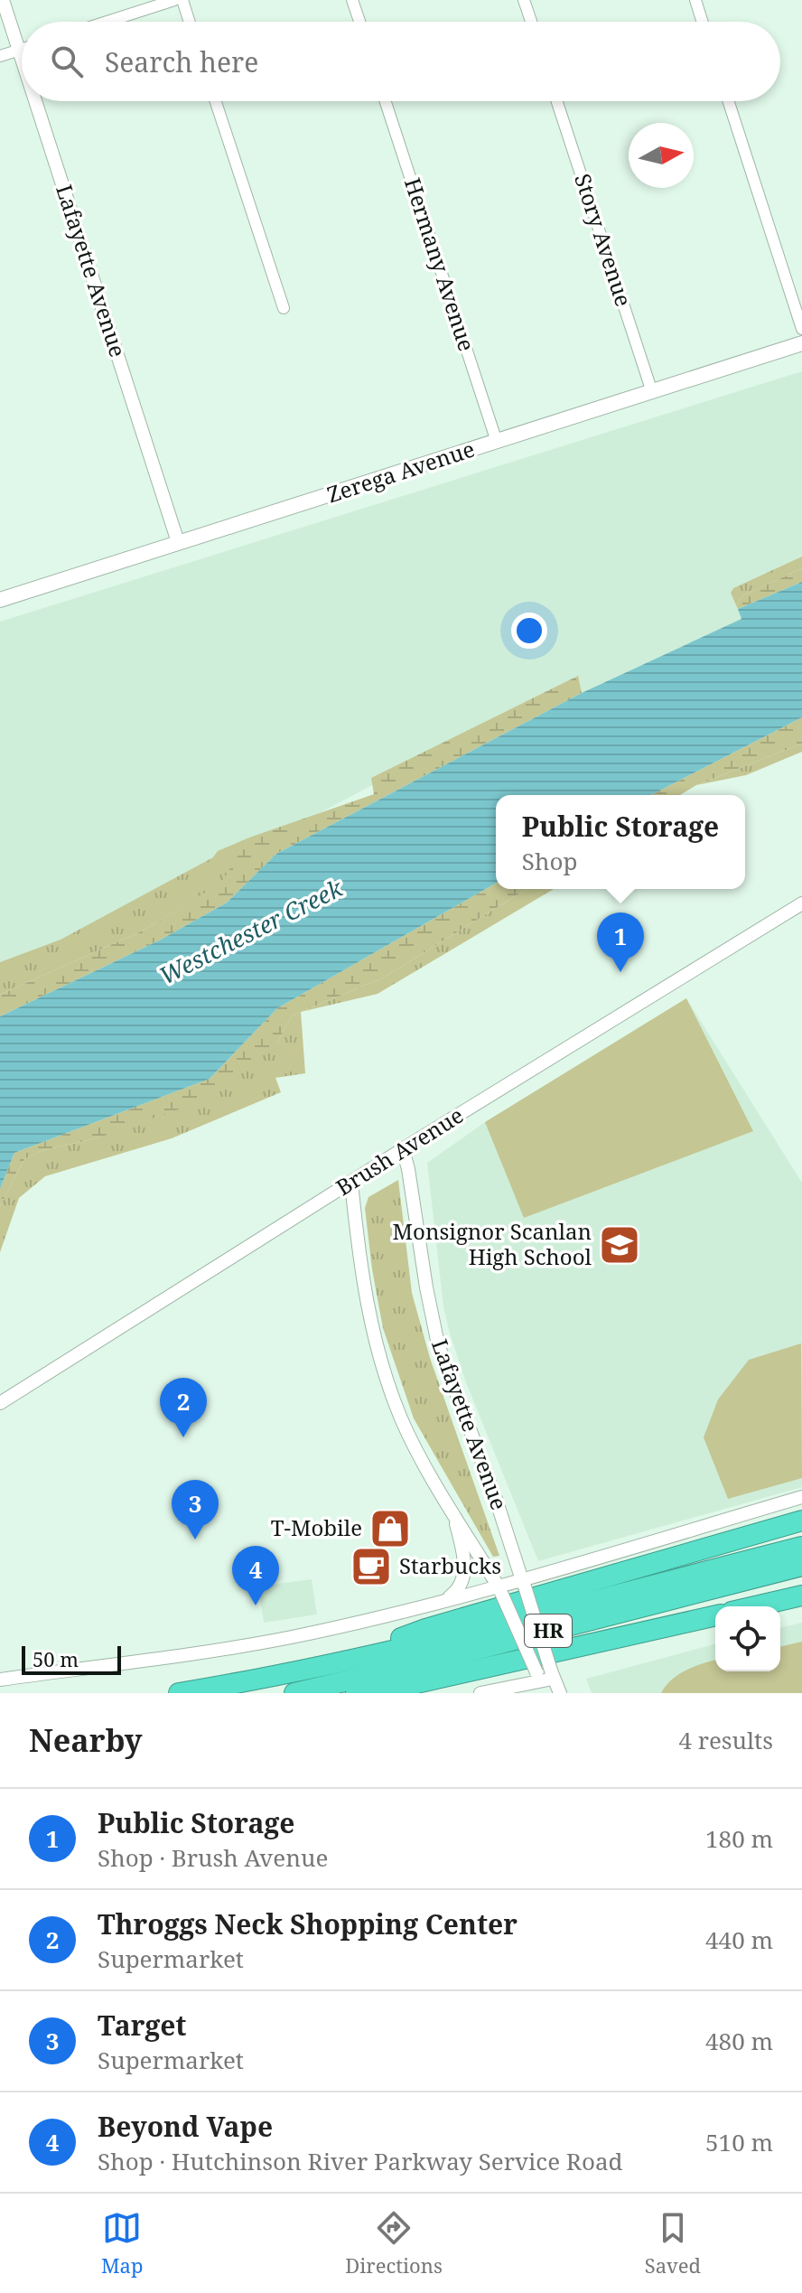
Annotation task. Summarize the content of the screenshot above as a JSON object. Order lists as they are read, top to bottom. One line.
{"streets":{"highway":["HR"],"main road":["Zerega Avenue"],"street":["Story Avenue","Hermany Avenue","Lafayette Avenue","Brush Avenue"]},"crossings":[["Story Avenue","Zerega Avenue"],["Hermany Avenue","Zerega Avenue"],["Lafayette Avenue","Zerega Avenue"],["Lafayette Avenue","Brush Avenue"]],"water":["Westchester Creek"],"places":{"school or university":["Monsignor Scanlan High School"],"shop":["T-Mobile"],"cafe":["Starbucks"]},"scale_bar":"50 m","north":"right","page":{"search":"Search here","popup":["Public Storage","Shop"],"pins":["1","2","3","4"],"scale":"50 m","heading":["Nearby","4 results"],"list":[{"mark":"1","name":"Public Storage","note":"Shop · Brush Avenue","value":"180 m"},{"mark":"2","name":"Throggs Neck Shopping Center","note":"Supermarket","value":"440 m"},{"mark":"3","name":"Target","note":"Supermarket","value":"480 m"},{"mark":"4","name":"Beyond Vape","note":"Shop · Hutchinson River Parkway Service Road","value":"510 m"}],"nav":["Map","Directions","Saved"]}}
